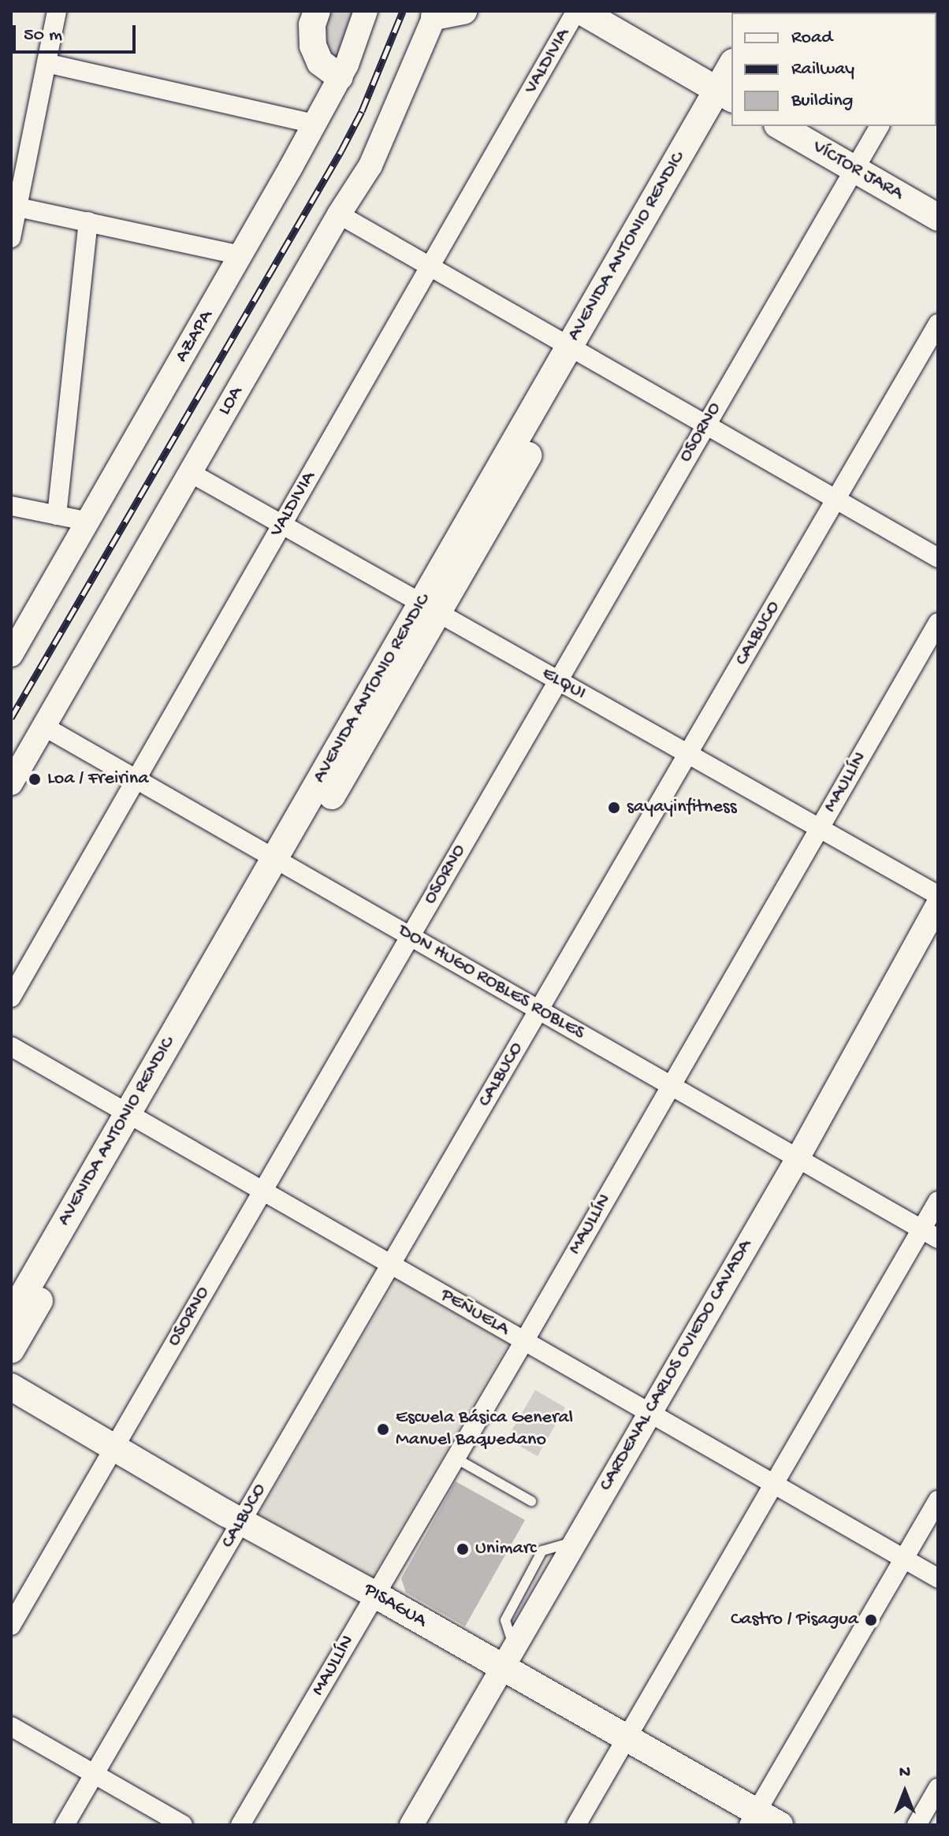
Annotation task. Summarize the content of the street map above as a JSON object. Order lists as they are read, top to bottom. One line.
{"streets":{"main road":["VÍCTOR JARA","AVENIDA ANTONIO RENDIC","PISAGUA"],"street":["VALDIVIA","AZAPA","LOA","OSORNO","CALBUCO","ELQUI","MAULLÍN","DON HUGO ROBLES ROBLES","PEÑUELA","CARDENAL CARLOS OVIEDO CAVADA"]},"crossings":[["VALDIVIA","ELQUI"],["VALDIVIA","DON HUGO ROBLES ROBLES"],["VÍCTOR JARA","OSORNO"],["AVENIDA ANTONIO RENDIC","ELQUI"],["AVENIDA ANTONIO RENDIC","DON HUGO ROBLES ROBLES"],["AVENIDA ANTONIO RENDIC","PEÑUELA"],["LOA","ELQUI"],["LOA","DON HUGO ROBLES ROBLES"],["OSORNO","ELQUI"],["OSORNO","DON HUGO ROBLES ROBLES"],["OSORNO","PEÑUELA"],["OSORNO","PISAGUA"],["CALBUCO","ELQUI"],["CALBUCO","DON HUGO ROBLES ROBLES"],["CALBUCO","PEÑUELA"],["CALBUCO","PISAGUA"],["ELQUI","MAULLÍN"],["MAULLÍN","DON HUGO ROBLES ROBLES"],["MAULLÍN","PEÑUELA"],["MAULLÍN","PISAGUA"],["DON HUGO ROBLES ROBLES","CARDENAL CARLOS OVIEDO CAVADA"],["PEÑUELA","CARDENAL CARLOS OVIEDO CAVADA"],["CARDENAL CARLOS OVIEDO CAVADA","PISAGUA"]],"places":["Loa / Freirina","sayayinfitness","Escuela Básica General Manuel Baquedano","Unimarc","Castro / Pisagua"],"legend":["Road","Railway","Building"],"scale_bar":"50 m","north":"top"}
